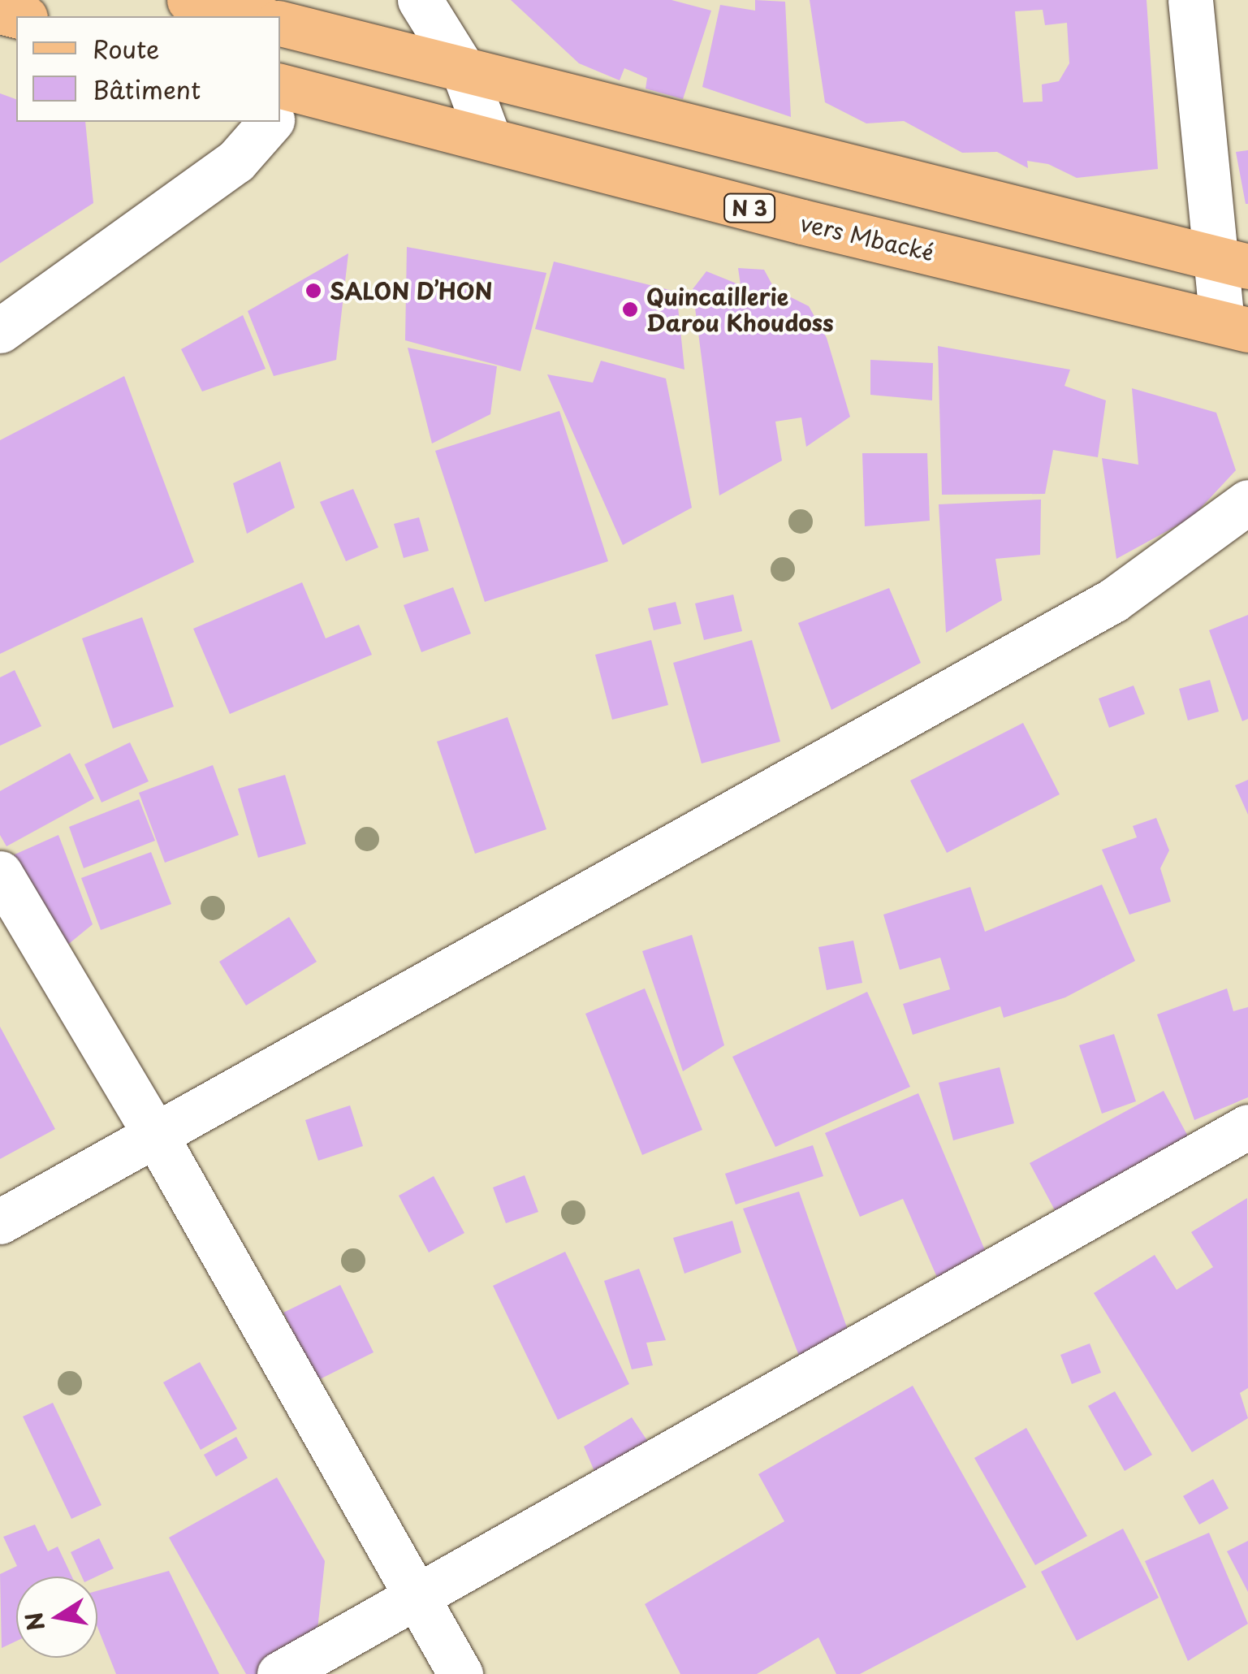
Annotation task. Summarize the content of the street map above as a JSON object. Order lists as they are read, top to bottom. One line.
{"streets":{"main road":["N 3","vers Mbacké"]},"places":["SALON D’HON","Quincaillerie Darou Khoudoss"],"legend":["Route","Bâtiment"],"north":"left"}
